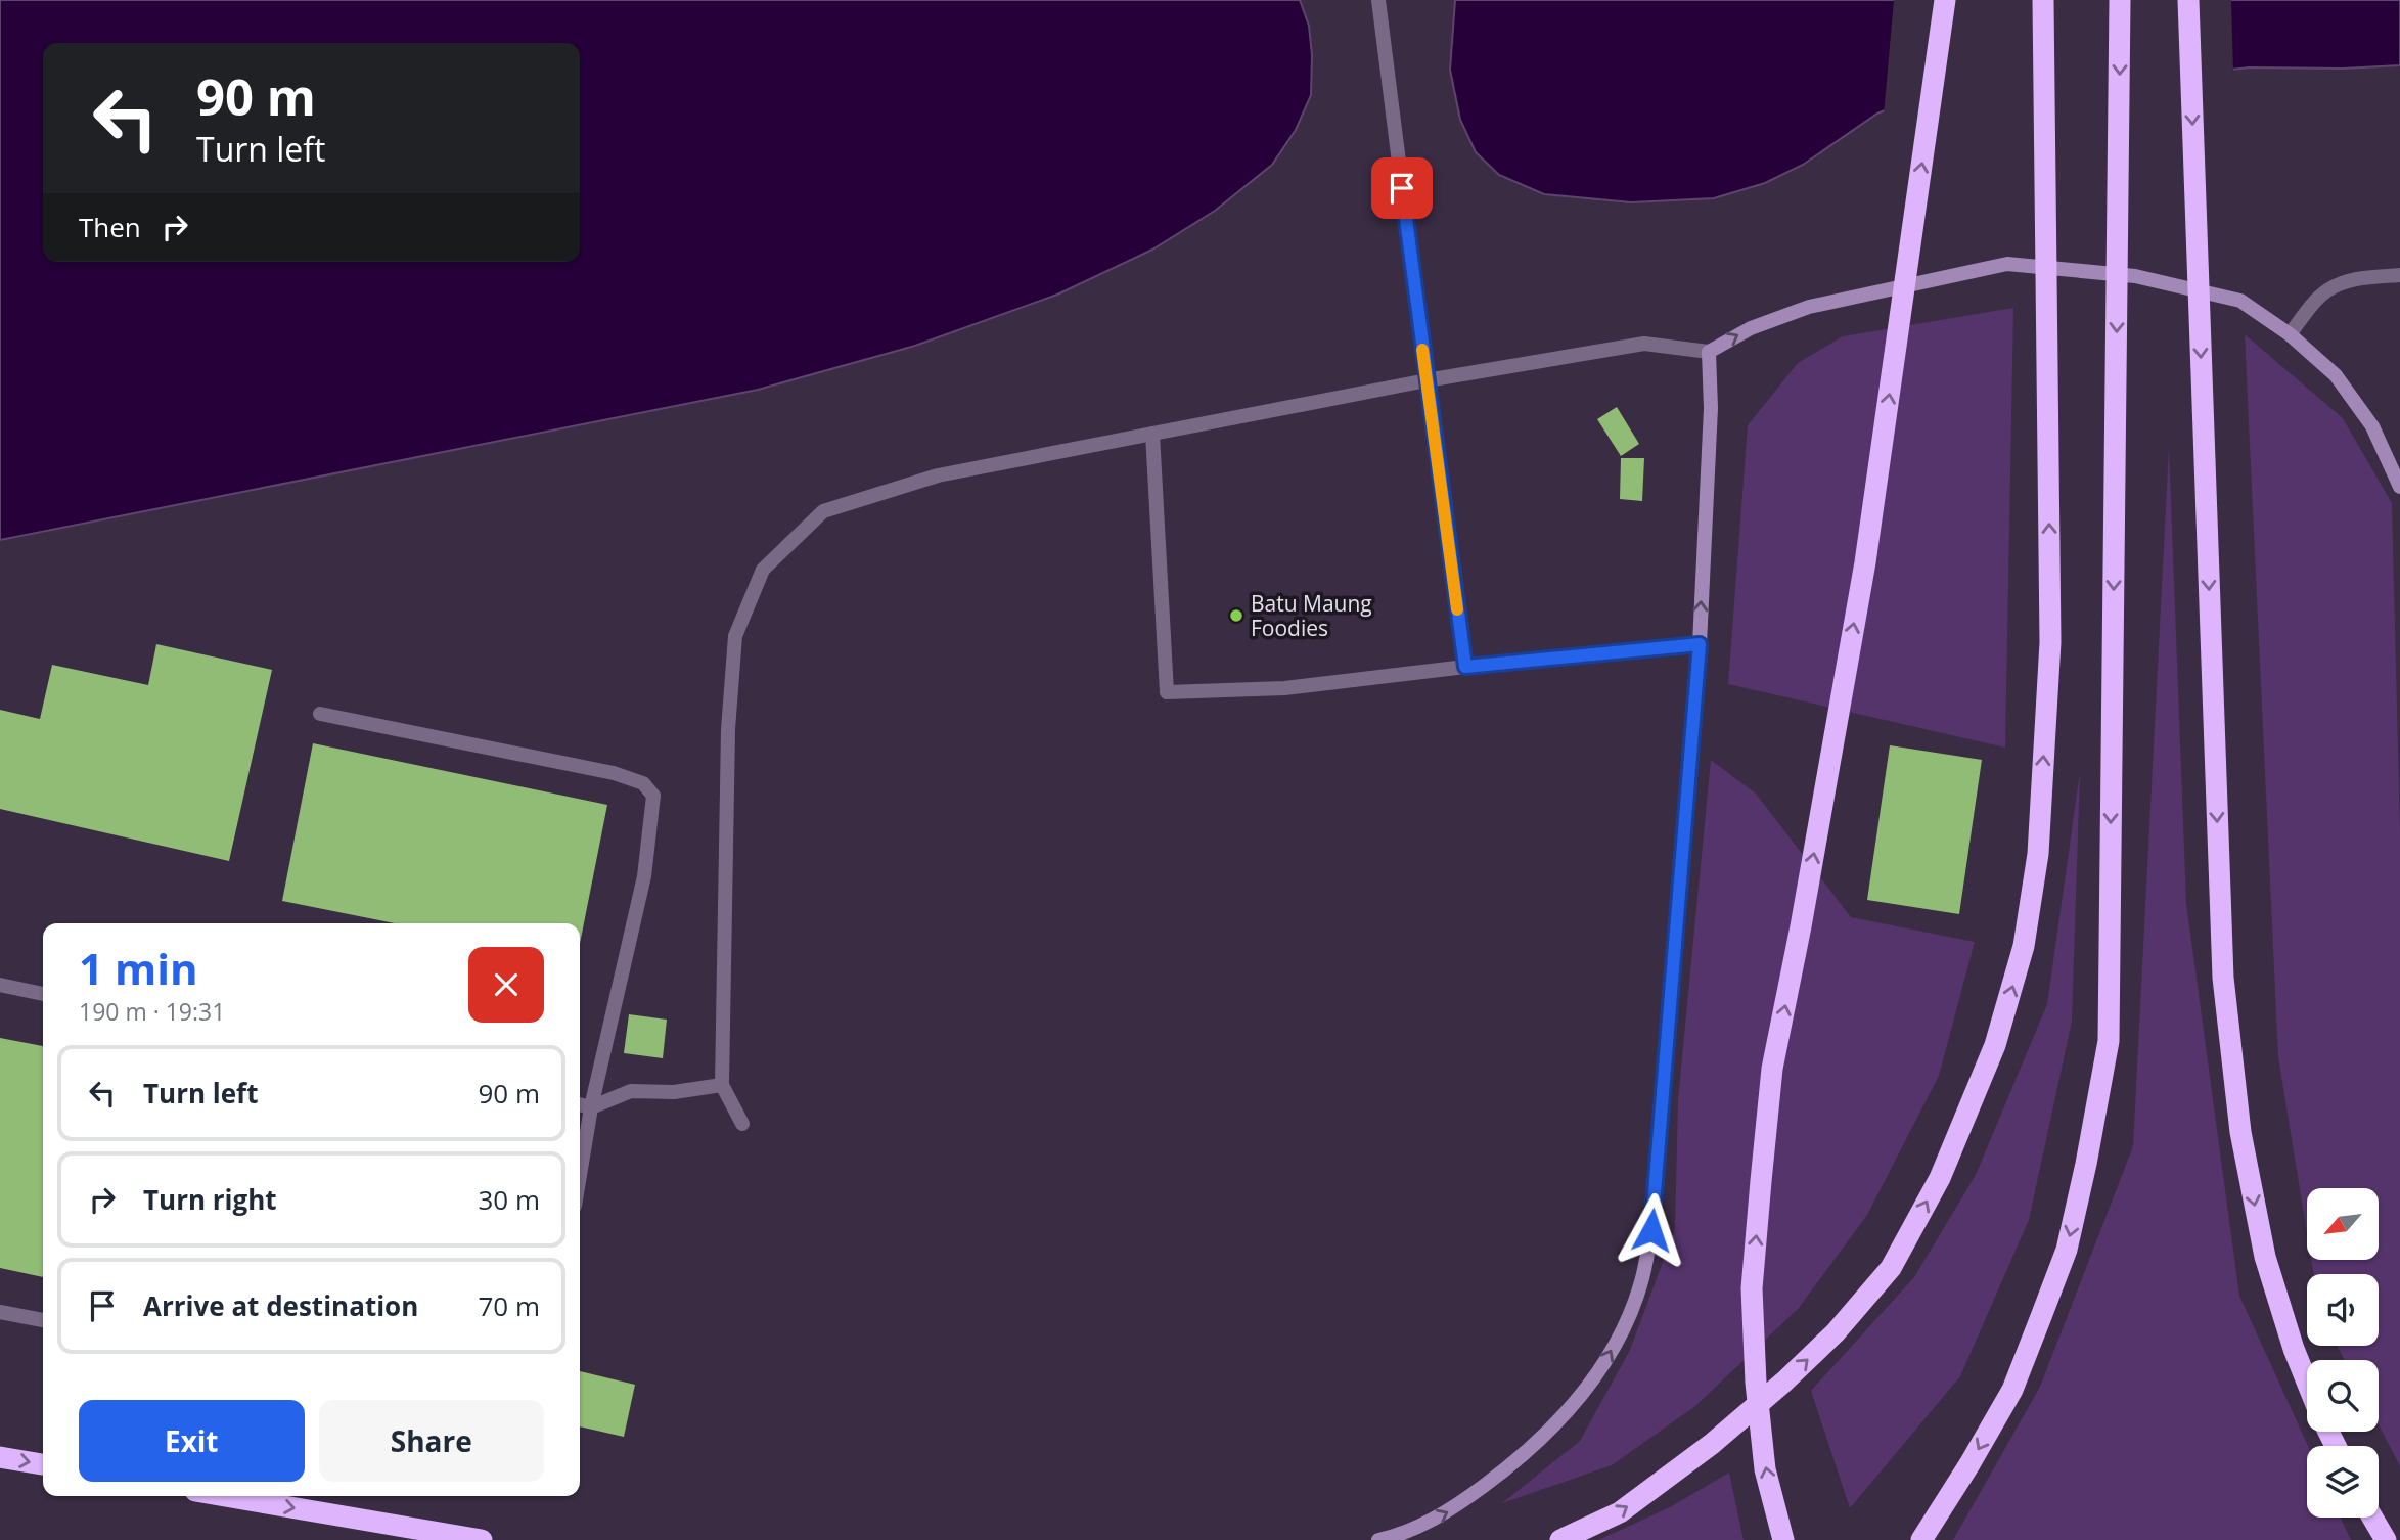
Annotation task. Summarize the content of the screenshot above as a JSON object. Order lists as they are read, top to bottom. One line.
{"places":["Batu Maung Foodies"],"north":"bottom left","page":{"turn":["90 m","Turn left"],"then":"Then","heading":["1 min","190 m · 19:31"],"list":[{"name":"Turn left","value":"90 m"},{"name":"Turn right","value":"30 m"},{"name":"Arrive at destination","value":"70 m"}],"buttons":["Exit","Share"]}}
